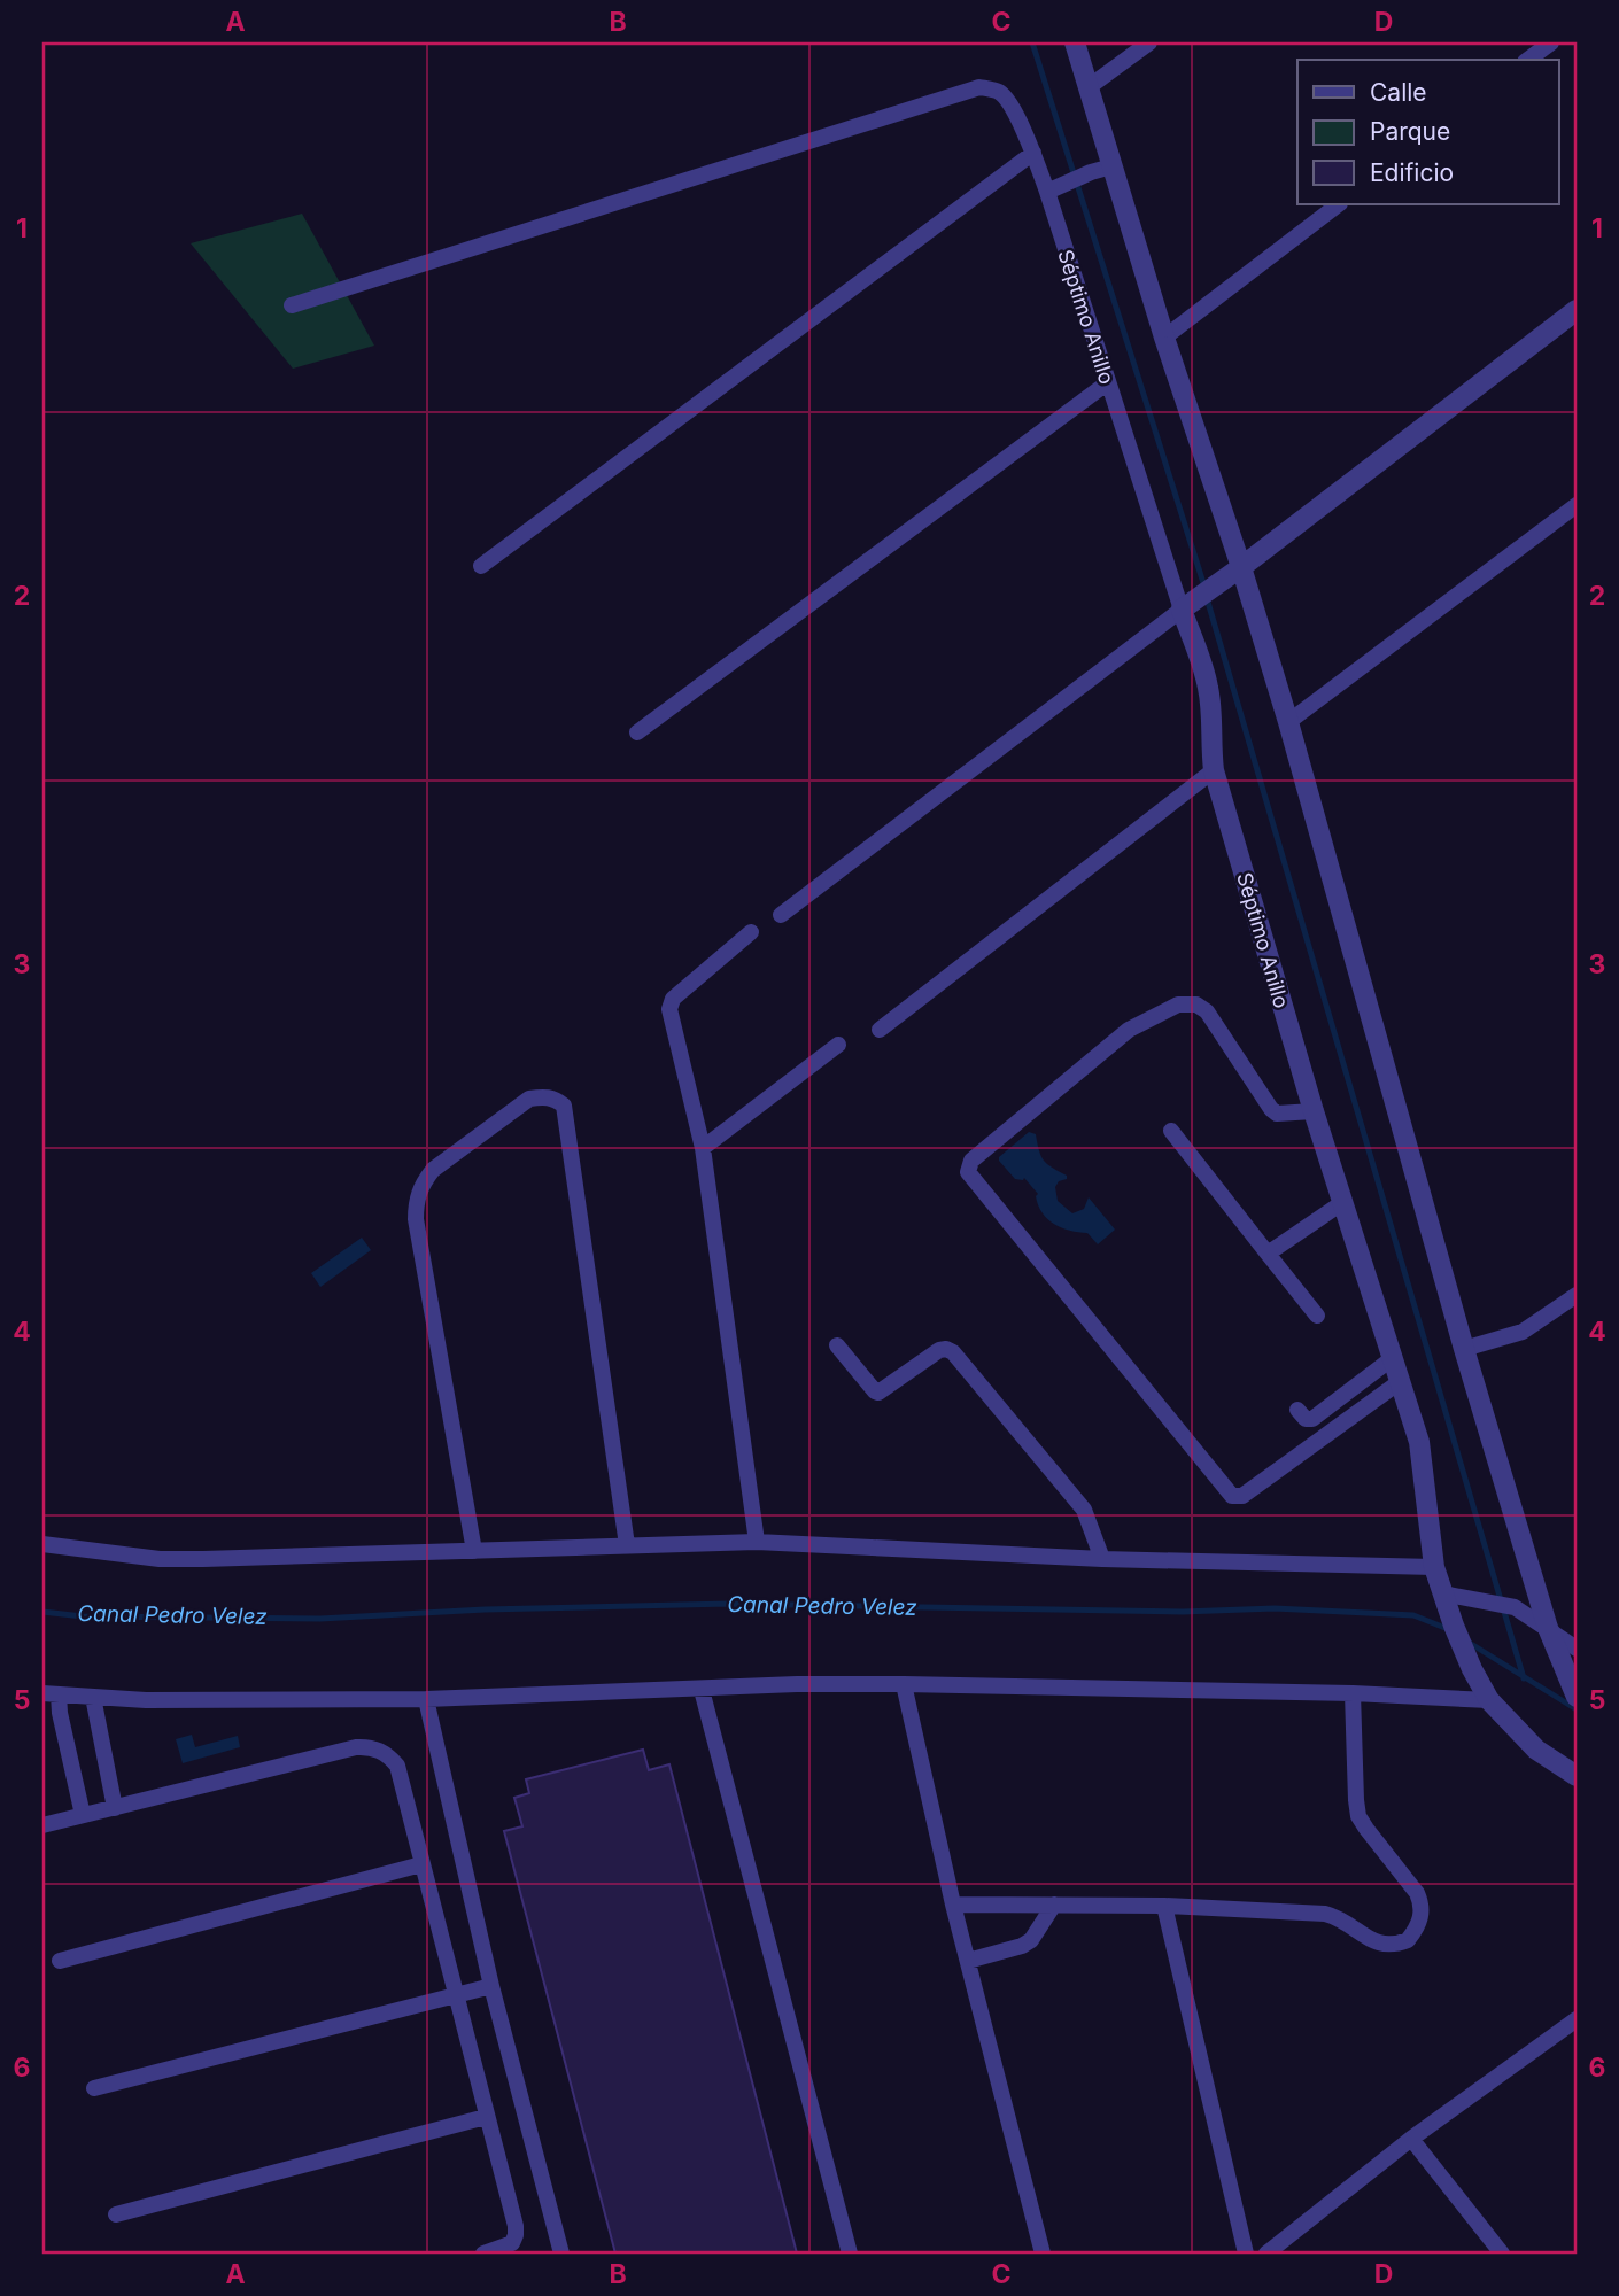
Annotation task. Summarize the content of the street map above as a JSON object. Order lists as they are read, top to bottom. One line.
{"streets":{"street":["Séptimo Anillo"]},"water":["Canal Pedro Velez"],"legend":["Calle","Parque","Edificio"],"grid":{"columns":["A","B","C","D"],"rows":["1","2","3","4","5","6"]}}
